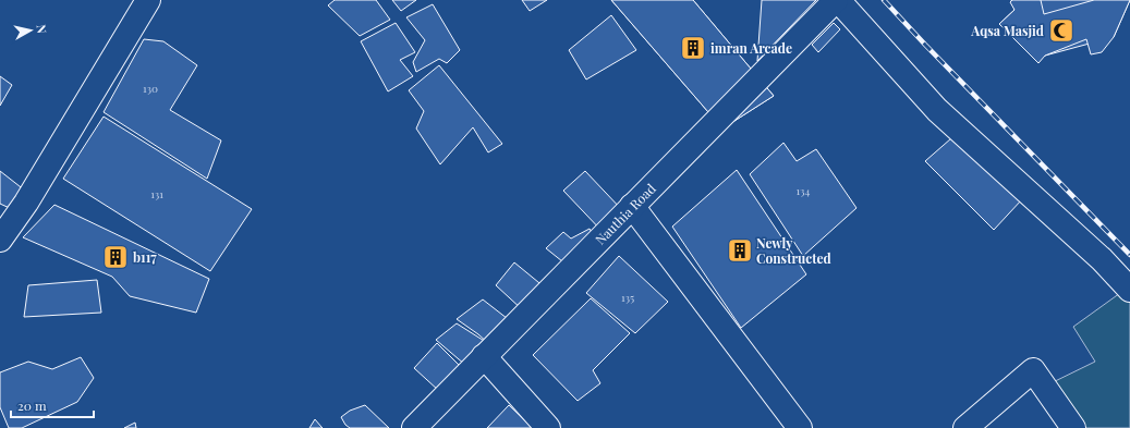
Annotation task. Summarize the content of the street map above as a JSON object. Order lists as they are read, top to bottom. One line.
{"streets":{"street":["Nauthia Road"]},"places":{"mosque":["Aqsa Masjid"],"building":["imran Arcade","Newly Constructed","b117"]},"house_numbers":["130","134","131","135"],"scale_bar":"20 m","north":"right"}
